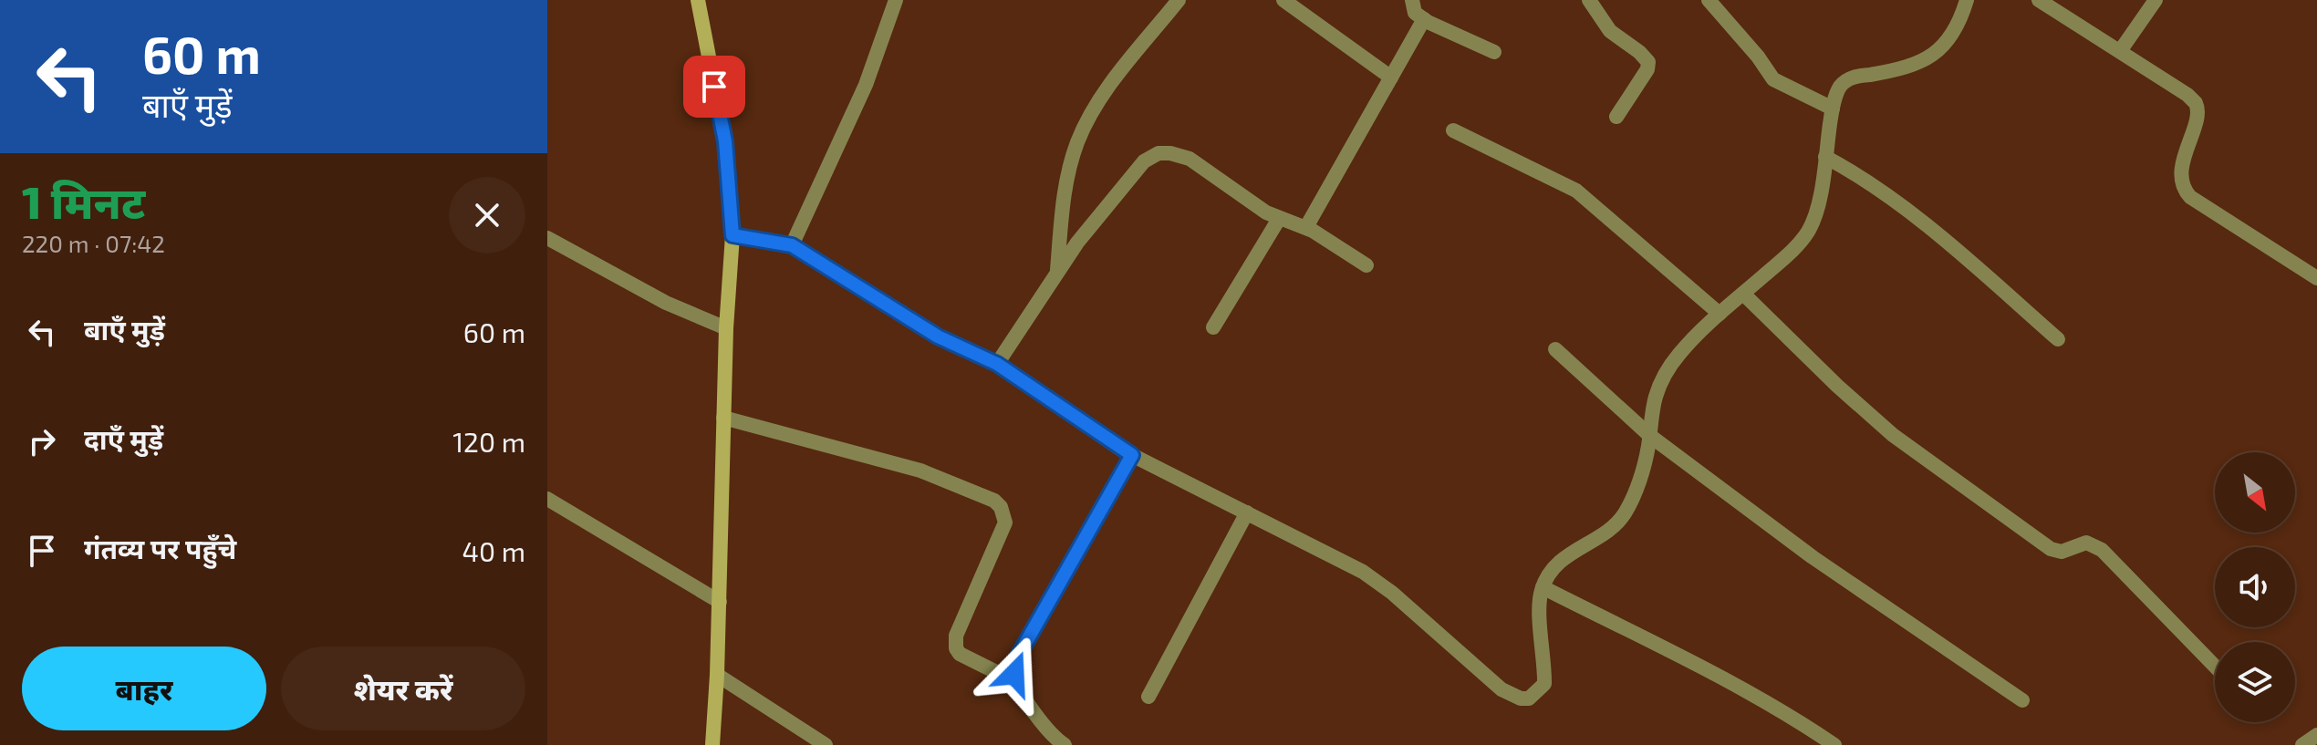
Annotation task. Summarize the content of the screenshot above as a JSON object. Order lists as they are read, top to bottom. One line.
{"north":"bottom right","page":{"turn":["60 m","बाएँ मुड़ें"],"heading":["1 मिनट","220 m · 07:42"],"list":[{"name":"बाएँ मुड़ें","value":"60 m"},{"name":"दाएँ मुड़ें","value":"120 m"},{"name":"गंतव्य पर पहुँचे","value":"40 m"}],"buttons":["बाहर","शेयर करें"]}}
